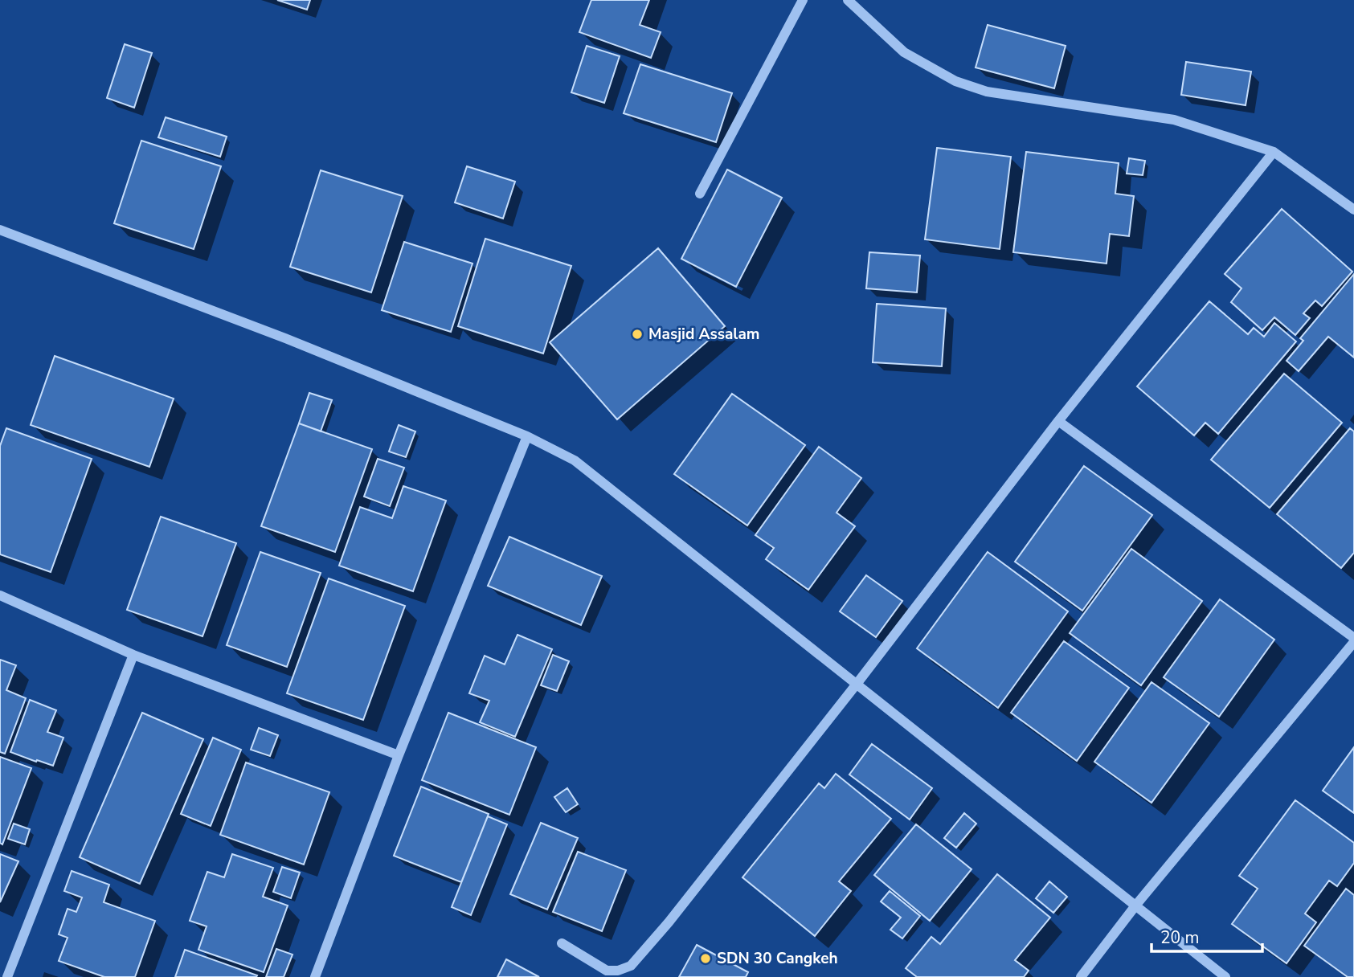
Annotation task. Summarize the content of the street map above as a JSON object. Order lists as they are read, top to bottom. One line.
{"places":["Masjid Assalam","SDN 30 Cangkeh"],"scale_bar":"20 m"}
